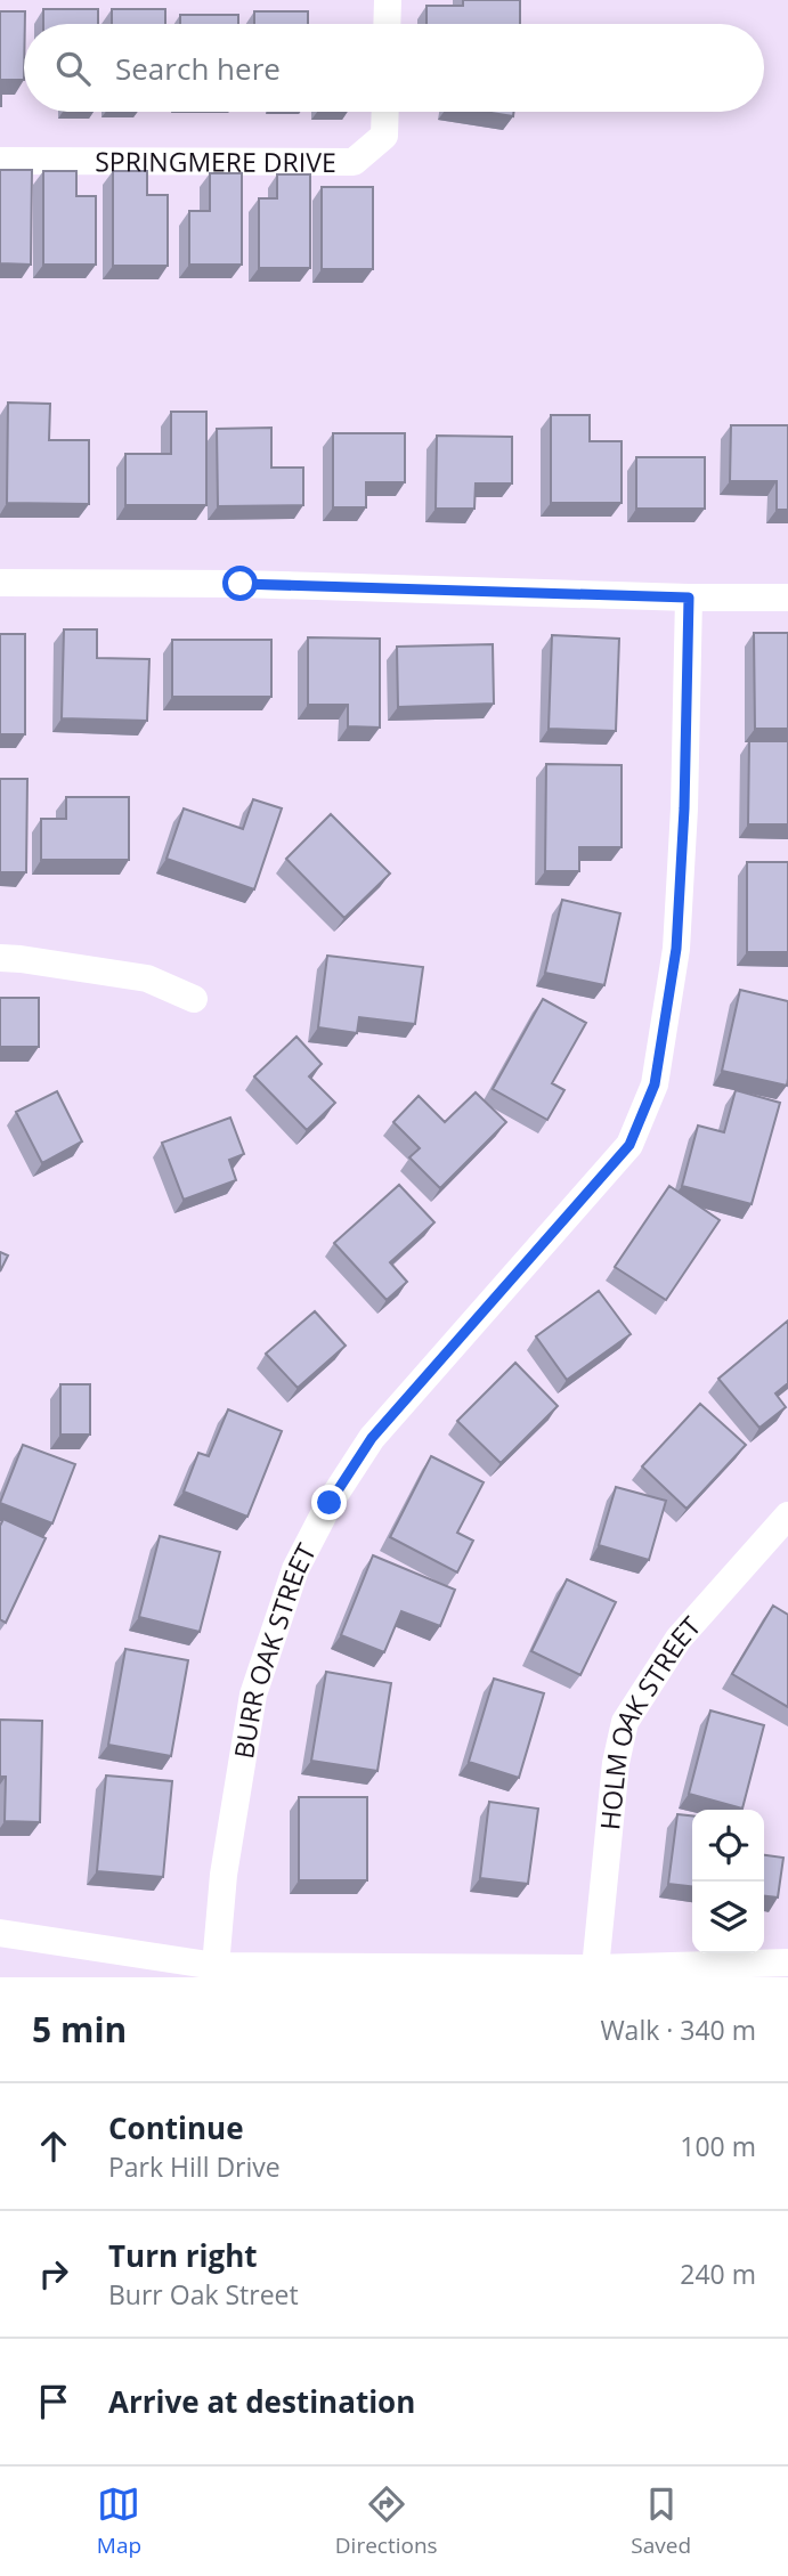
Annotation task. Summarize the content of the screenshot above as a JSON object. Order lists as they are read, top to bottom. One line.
{"streets":{"street":["SPRINGMERE DRIVE","BURR OAK STREET","HOLM OAK STREET"]},"page":{"search":"Search here","heading":["5 min","Walk · 340 m"],"list":[["Continue","Park Hill Drive","100 m"],["Turn right","Burr Oak Street","240 m"],"Arrive at destination"],"nav":["Map","Directions","Saved"]}}
